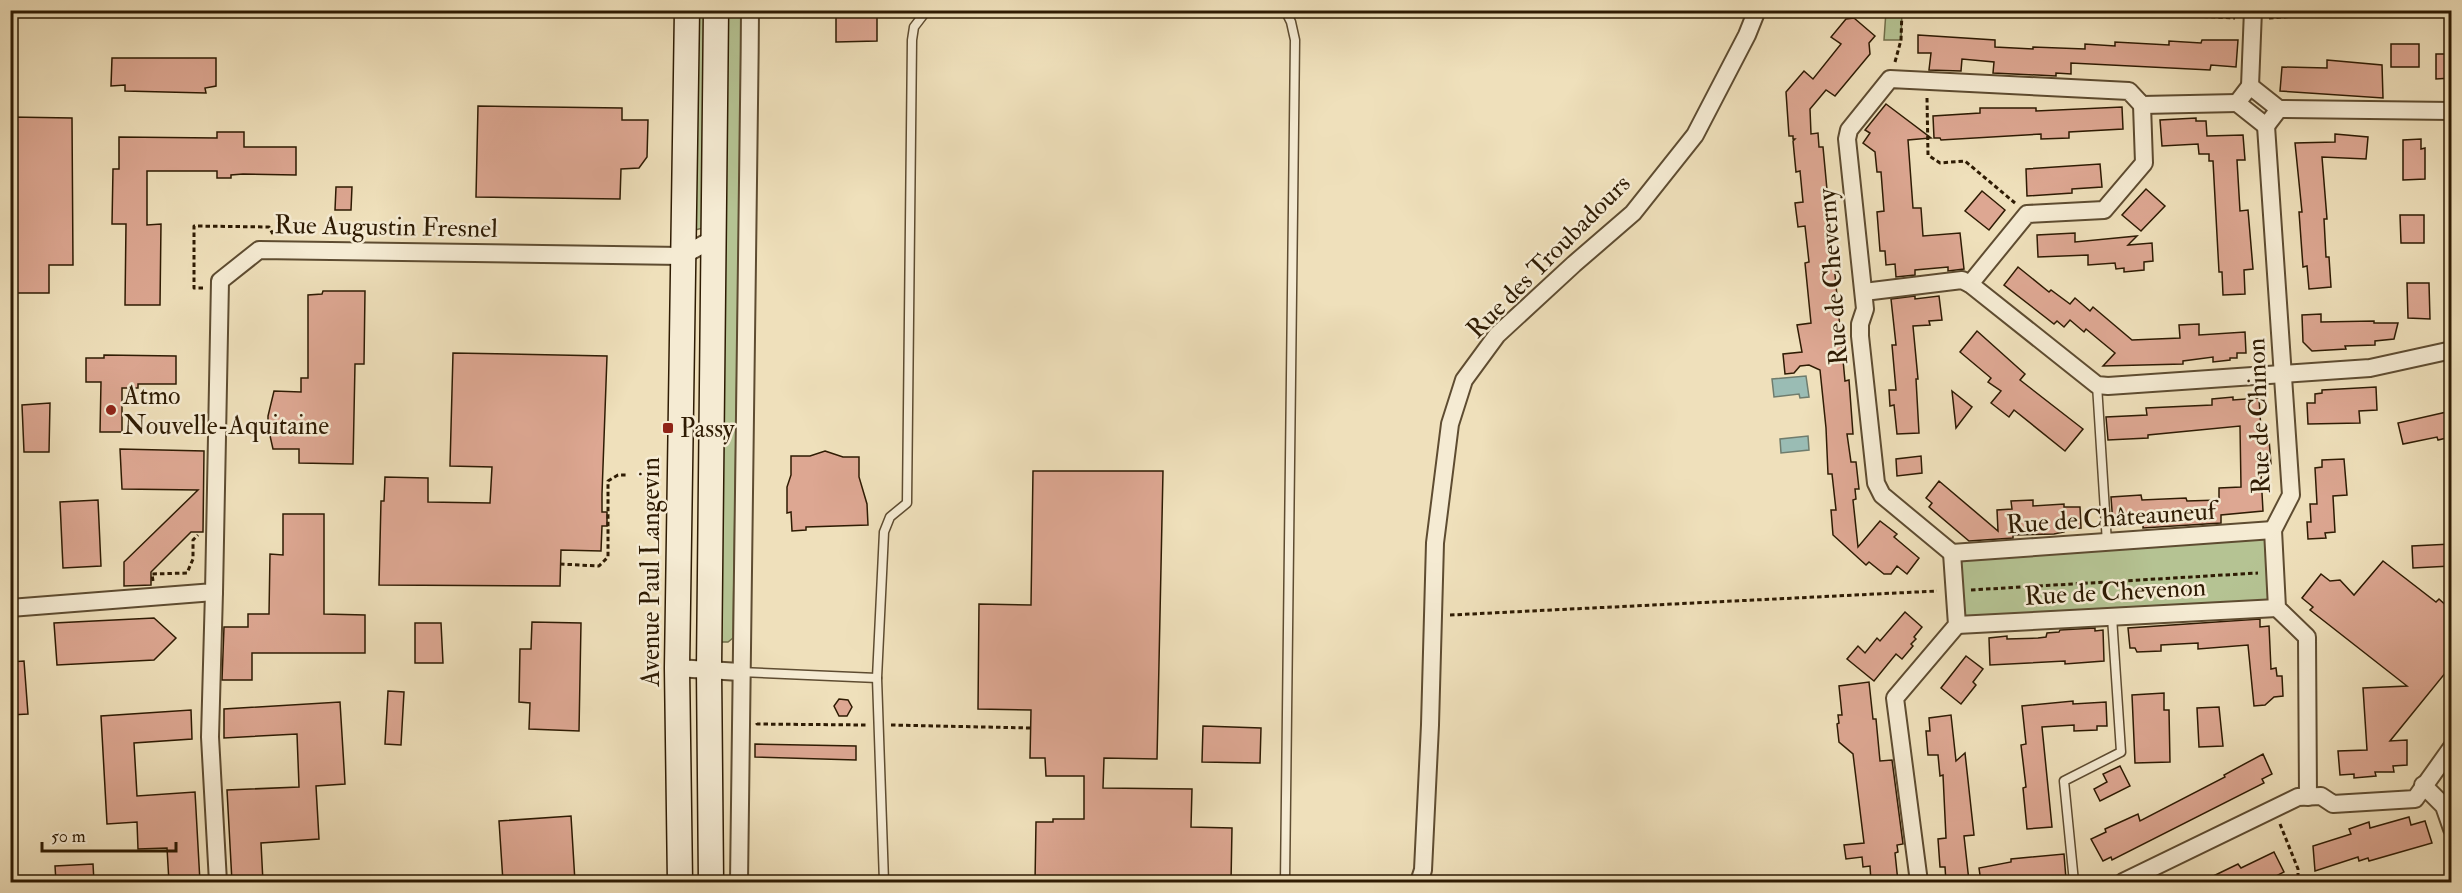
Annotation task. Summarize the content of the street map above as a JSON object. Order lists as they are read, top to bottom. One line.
{"streets":{"main road":["Avenue Paul Langevin"],"street":["Rue Augustin Fresnel","Rue des Troubadours","Rue de Cheverny","Rue de Chinon","Rue de Châteauneuf","Rue de Chevenon"]},"crossings":[["Rue Augustin Fresnel","Avenue Paul Langevin"],["Rue de Cheverny","Rue de Châteauneuf"],["Rue de Chinon","Rue de Châteauneuf"],["Rue de Chinon","Rue de Chevenon"]],"places":{"other":["Atmo Nouvelle-Aquitaine"],"transit":["Passy"]},"scale_bar":"50 m"}
